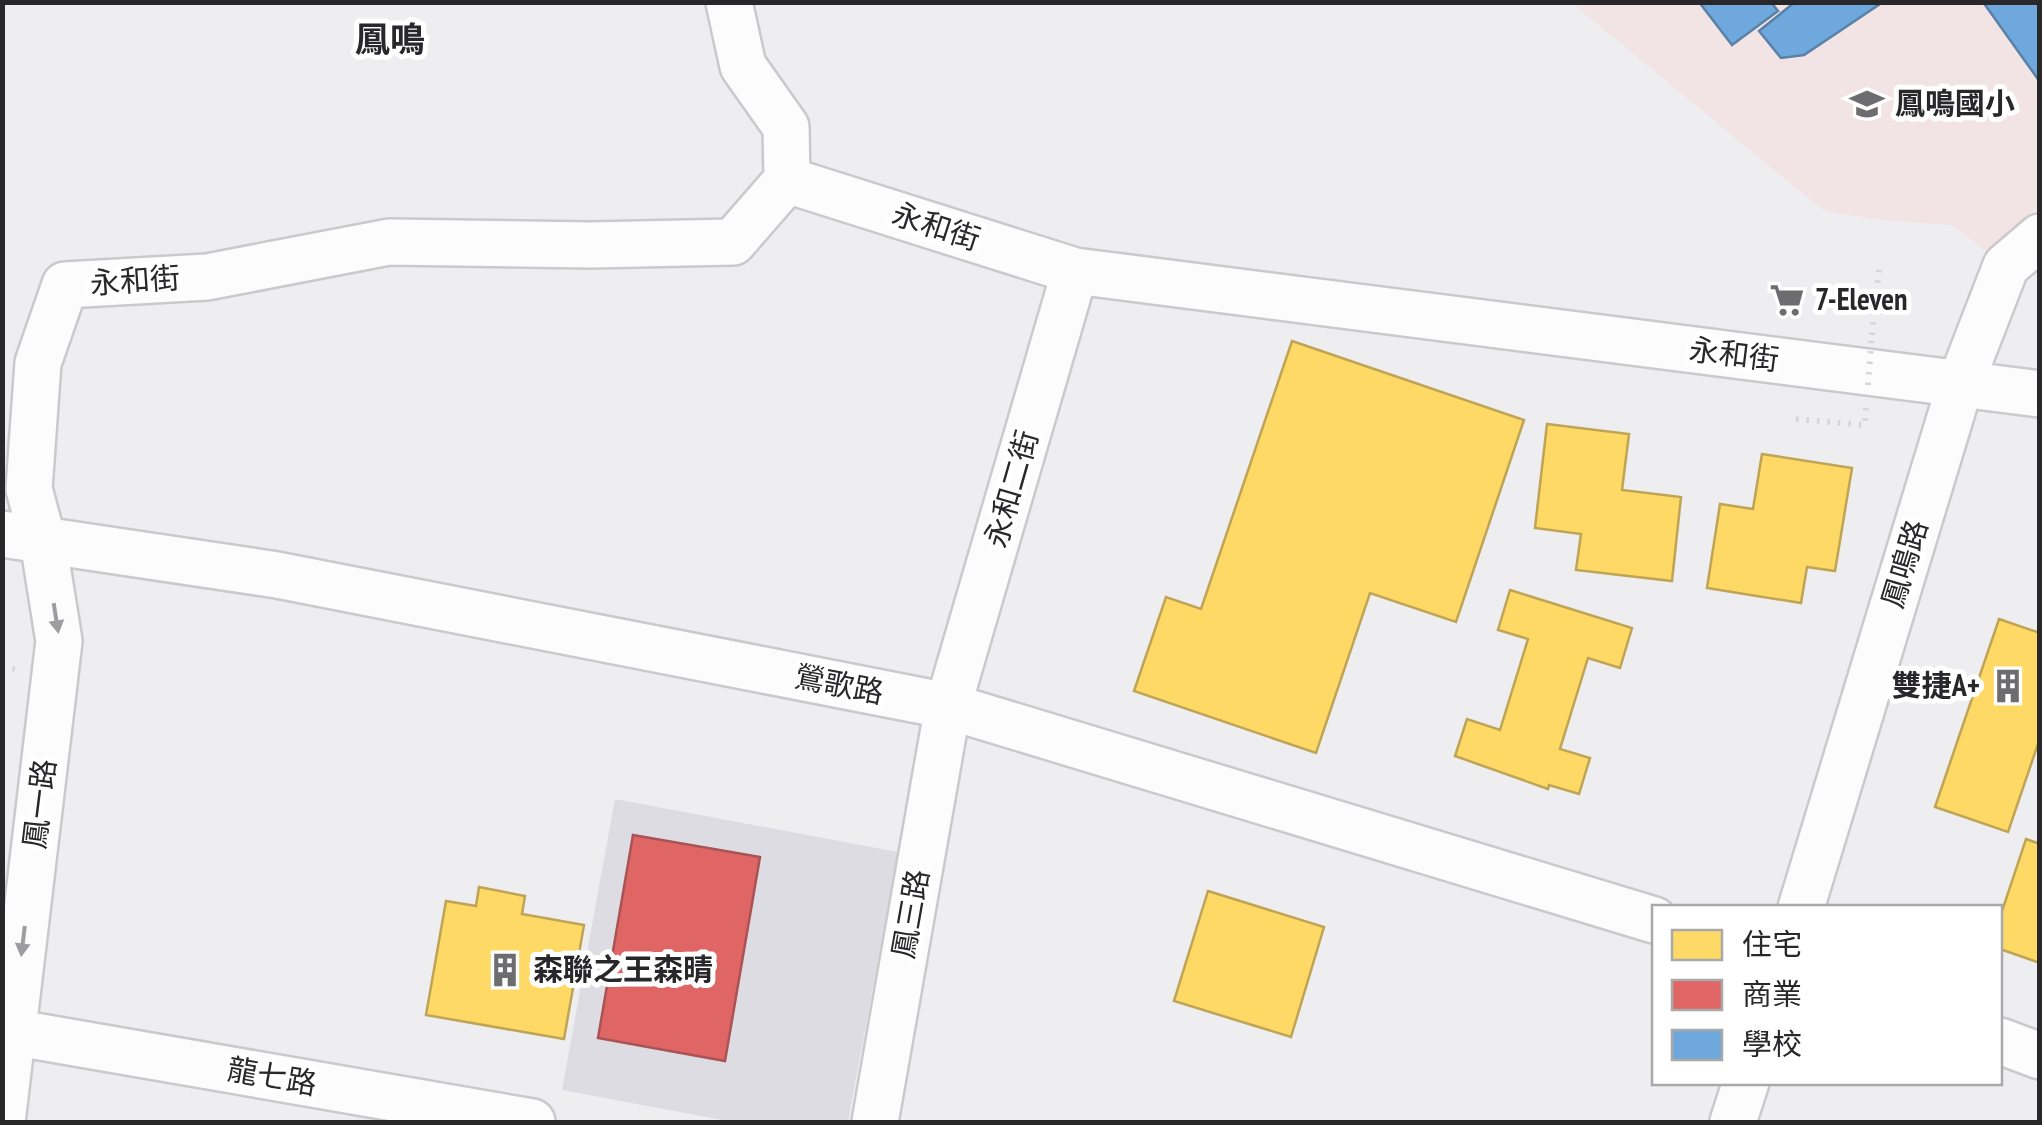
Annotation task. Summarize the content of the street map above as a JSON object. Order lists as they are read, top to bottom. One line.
{"streets":{"street":["永和街","永和二街","鳳鳴路","鶯歌路","鳳一路","鳳三路","龍七路"]},"crossings":[["永和街","永和二街"],["永和街","鳳鳴路"],["永和街","鳳一路"],["永和二街","鶯歌路"],["永和二街","鳳三路"],["鶯歌路","鳳一路"],["鶯歌路","鳳三路"],["鳳一路","龍七路"]],"one_way":["鳳一路"],"districts":["鳳鳴"],"places":{"school or university":["鳳鳴國小"],"supermarket":["7-Eleven"],"building":["雙捷A+","森聯之王森晴"]},"legend":["住宅","商業","學校"]}
